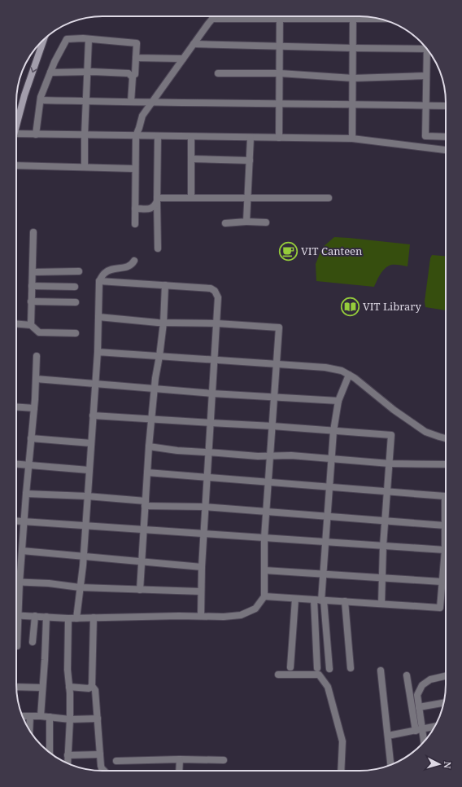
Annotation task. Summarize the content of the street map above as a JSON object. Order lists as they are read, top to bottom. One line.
{"places":{"cafe":["VIT Canteen"],"library":["VIT Library"]},"north":"right"}
